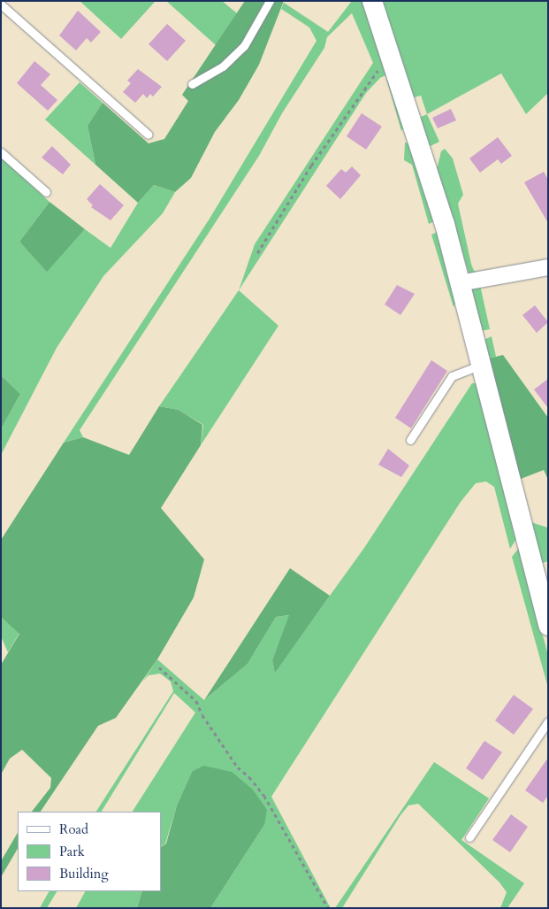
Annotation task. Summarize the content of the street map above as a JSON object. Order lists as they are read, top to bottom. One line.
{"legend":["Road","Park","Building"]}
